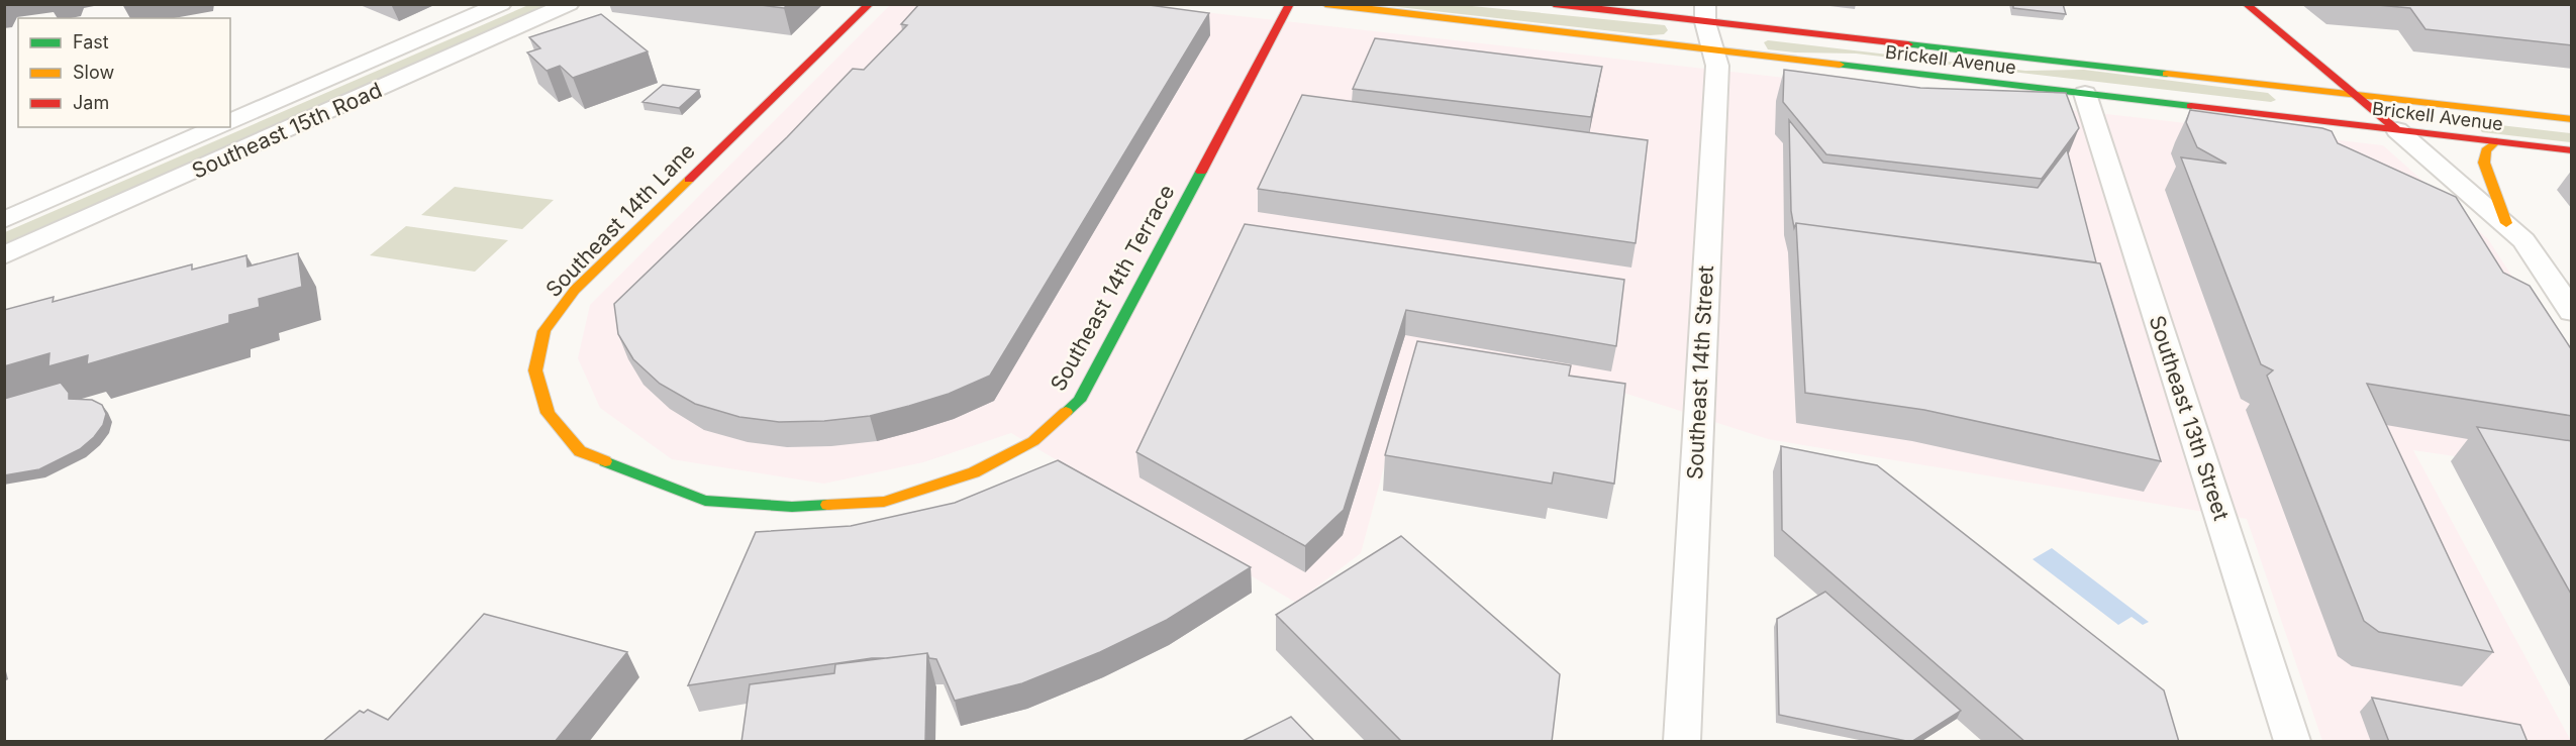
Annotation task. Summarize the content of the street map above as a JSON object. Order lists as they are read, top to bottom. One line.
{"streets":{"main road":["Brickell Avenue","Southeast 14th Lane","Southeast 14th Terrace"],"street":["Southeast 15th Road","Southeast 14th Street","Southeast 13th Street"]},"crossings":[["Brickell Avenue","Southeast 14th Street"],["Brickell Avenue","Southeast 13th Street"],["Southeast 14th Lane","Southeast 14th Terrace"]],"legend":["Fast","Slow","Jam"]}
